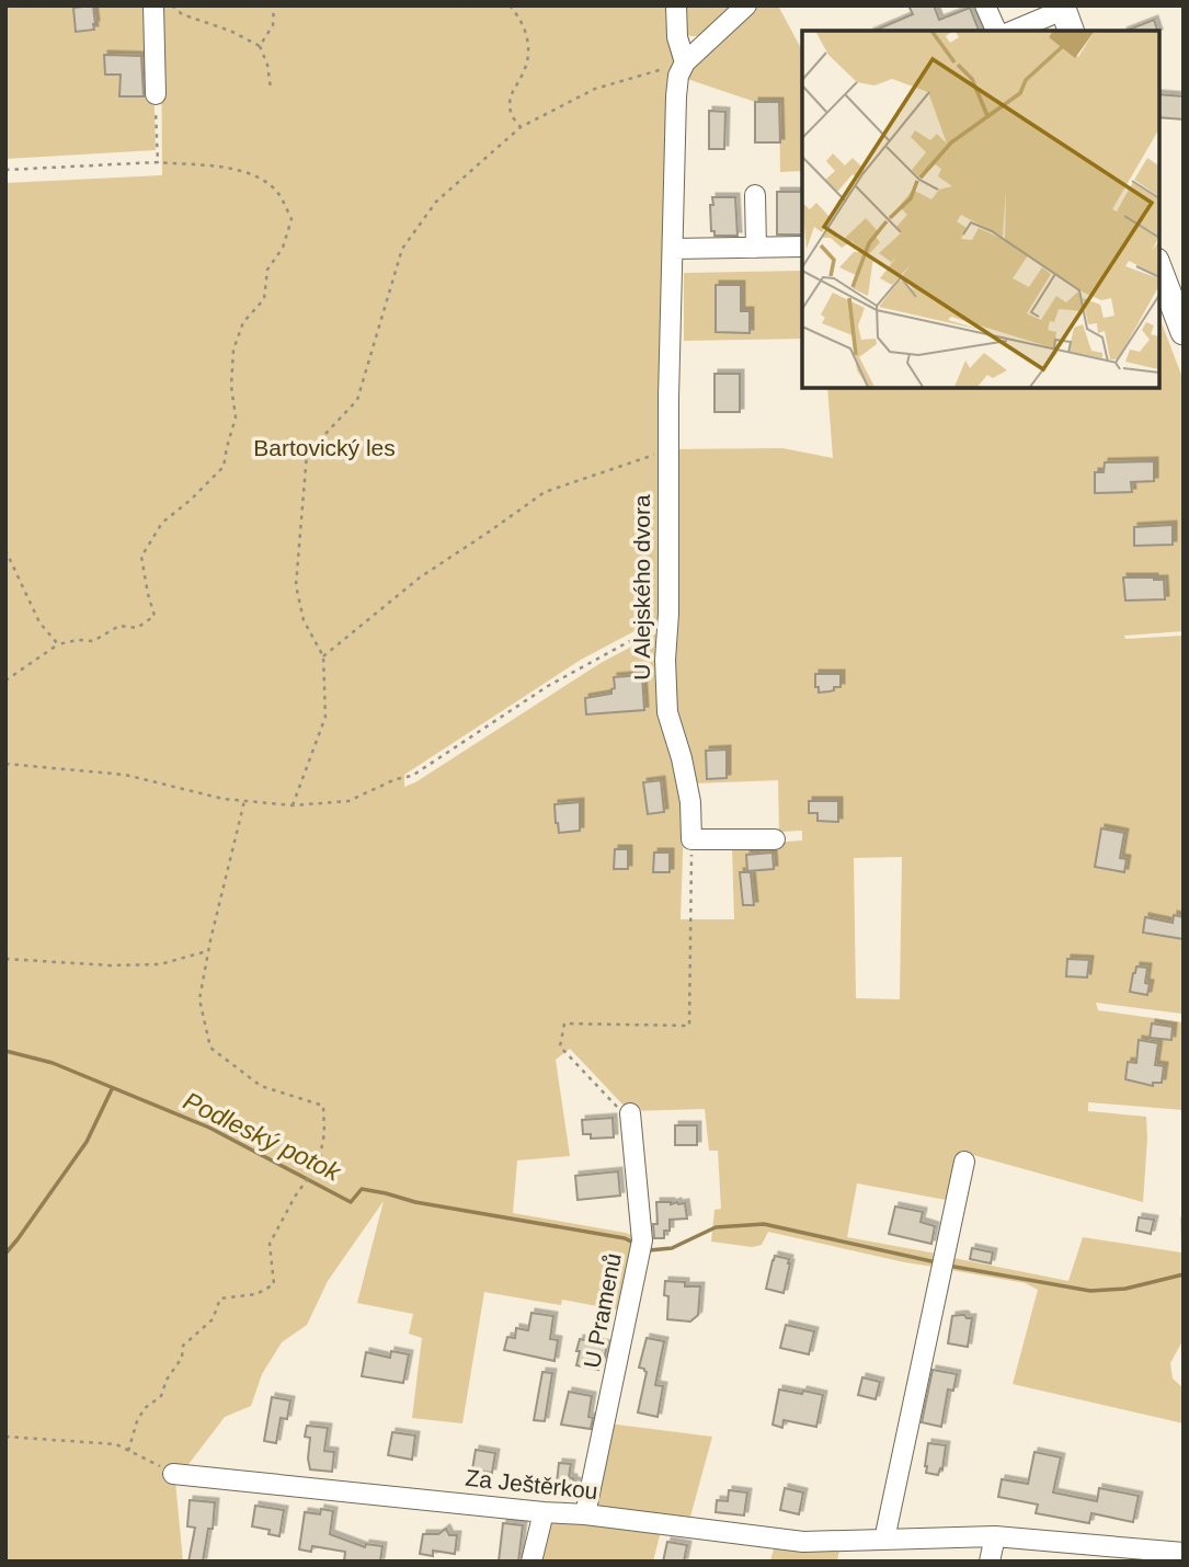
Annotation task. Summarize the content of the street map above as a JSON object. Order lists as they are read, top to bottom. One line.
{"streets":{"street":["U Alejského dvora","U Pramenů","Za Ještěrkou"]},"crossings":[["U Pramenů","Za Ještěrkou"]],"water":["Podleský potok"],"parks":["Bartovický les"]}
